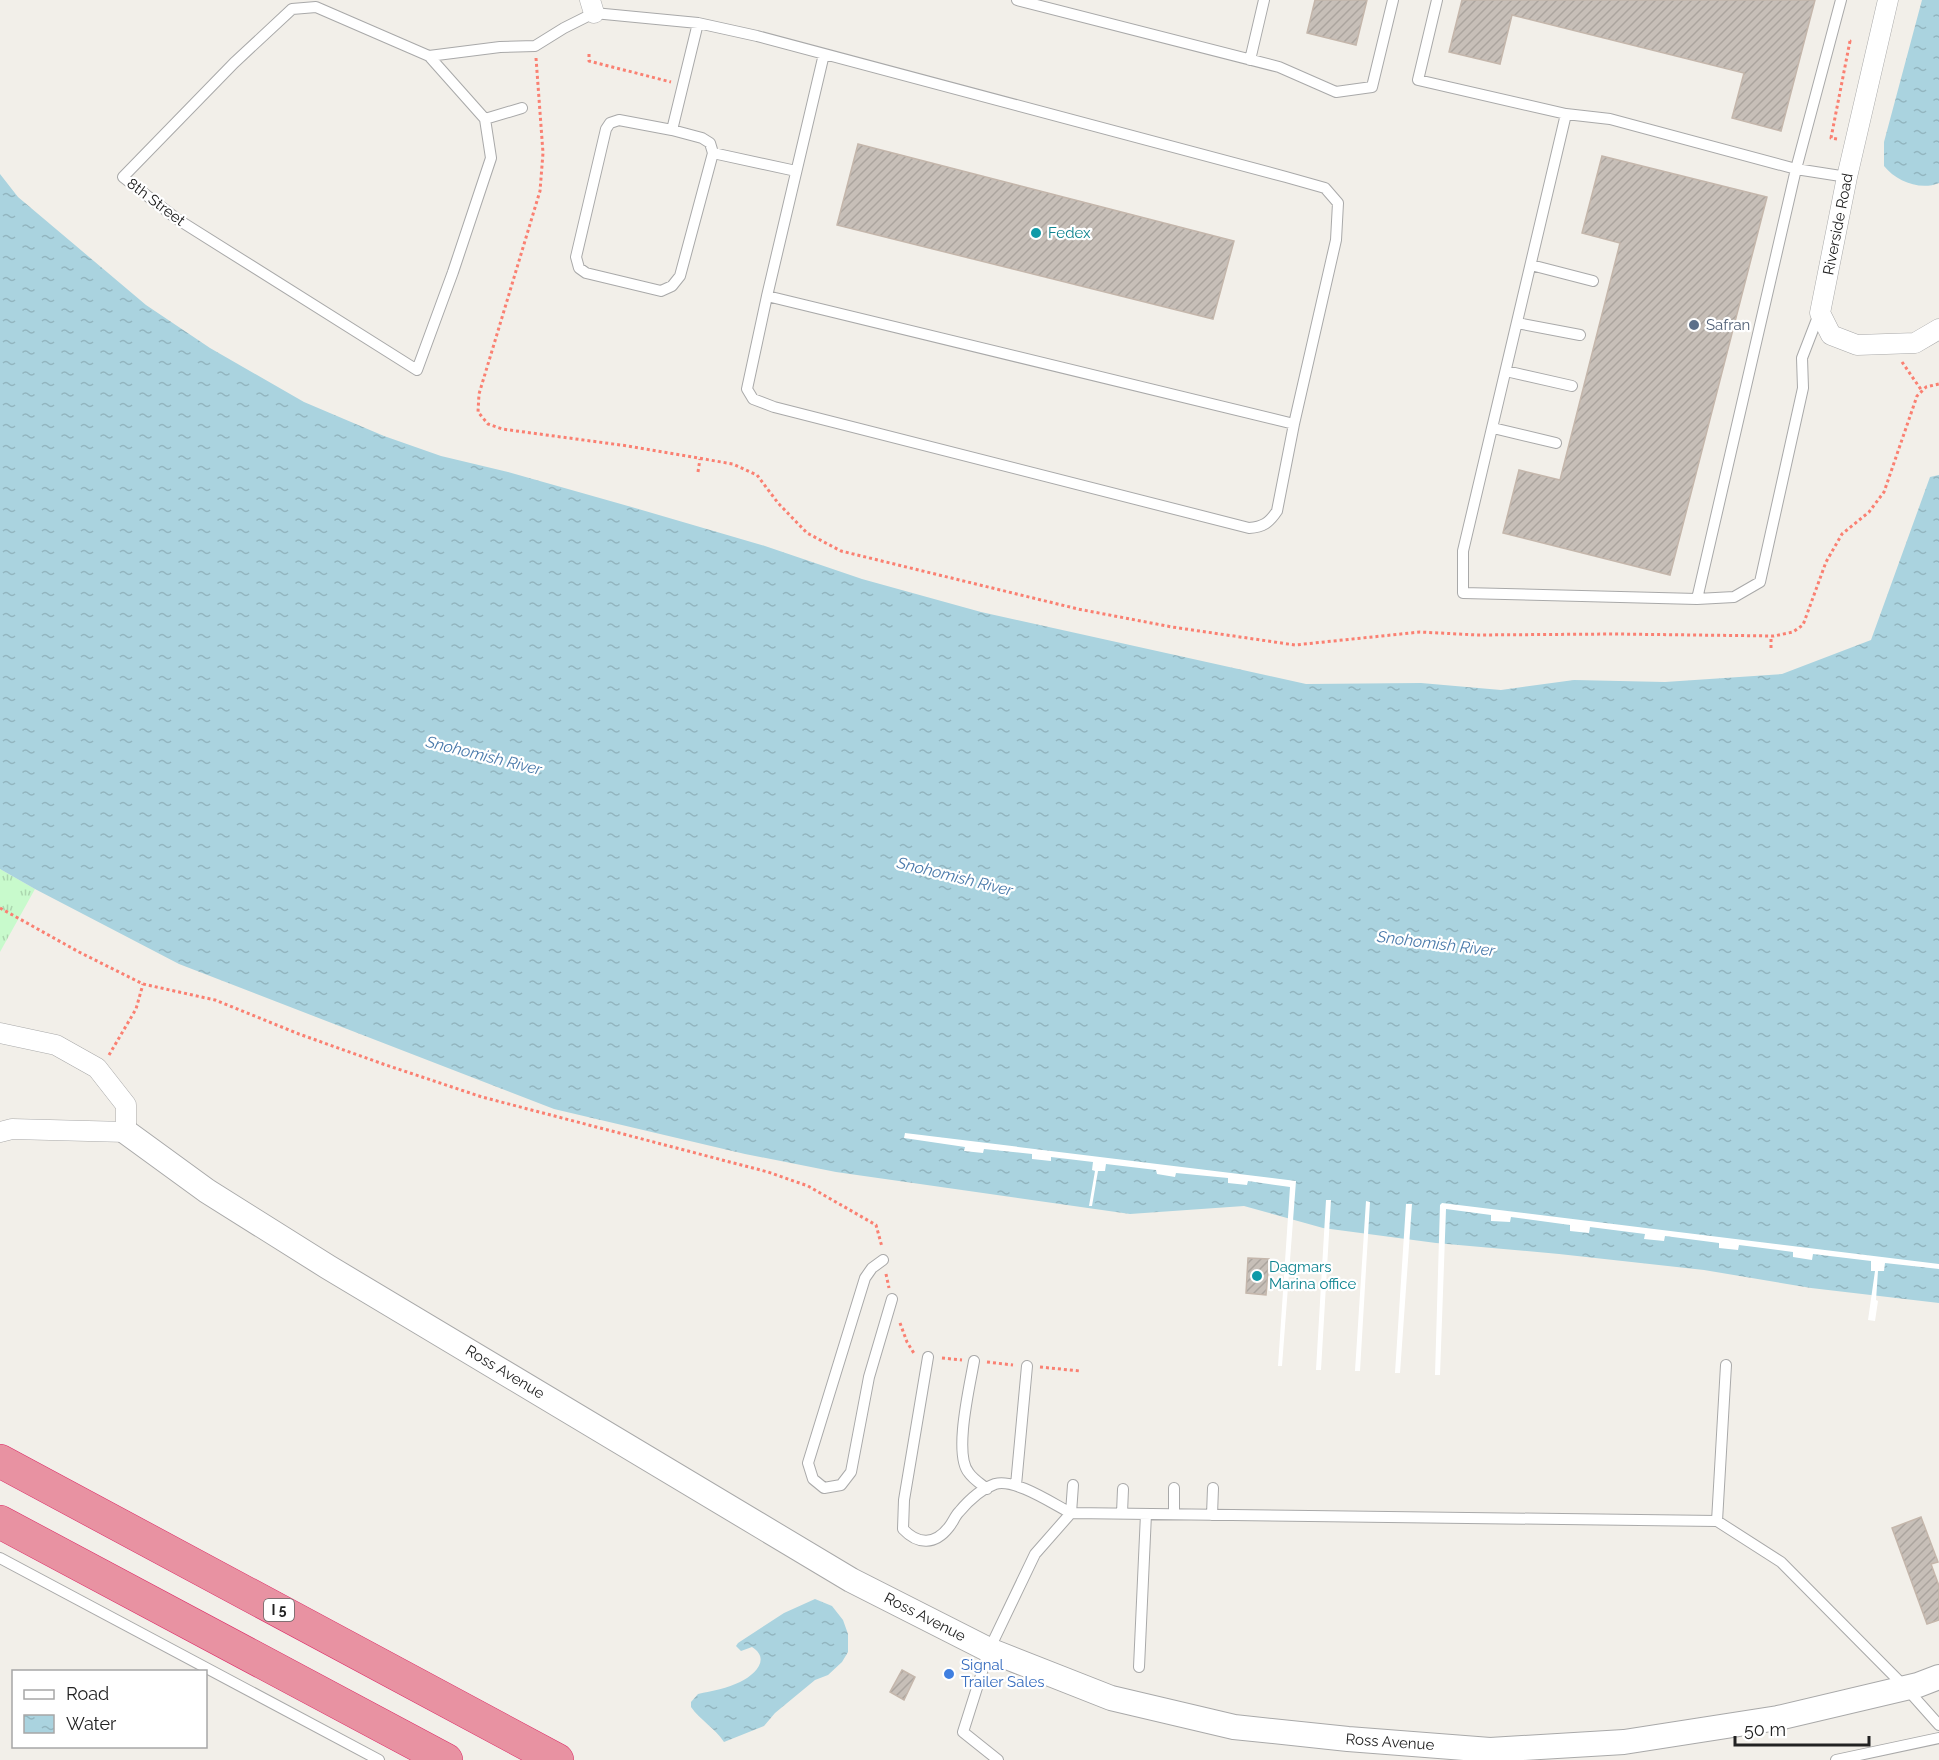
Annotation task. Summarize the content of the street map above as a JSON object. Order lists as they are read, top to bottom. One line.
{"streets":{"highway":["I 5"],"street":["Riverside Road","Ross Avenue"],"lane":["8th Street"]},"water":["Snohomish River"],"places":["Fedex","Safran","Dagmars Marina office","Signal Trailer Sales"],"legend":["Road","Water"],"scale_bar":"50 m"}
